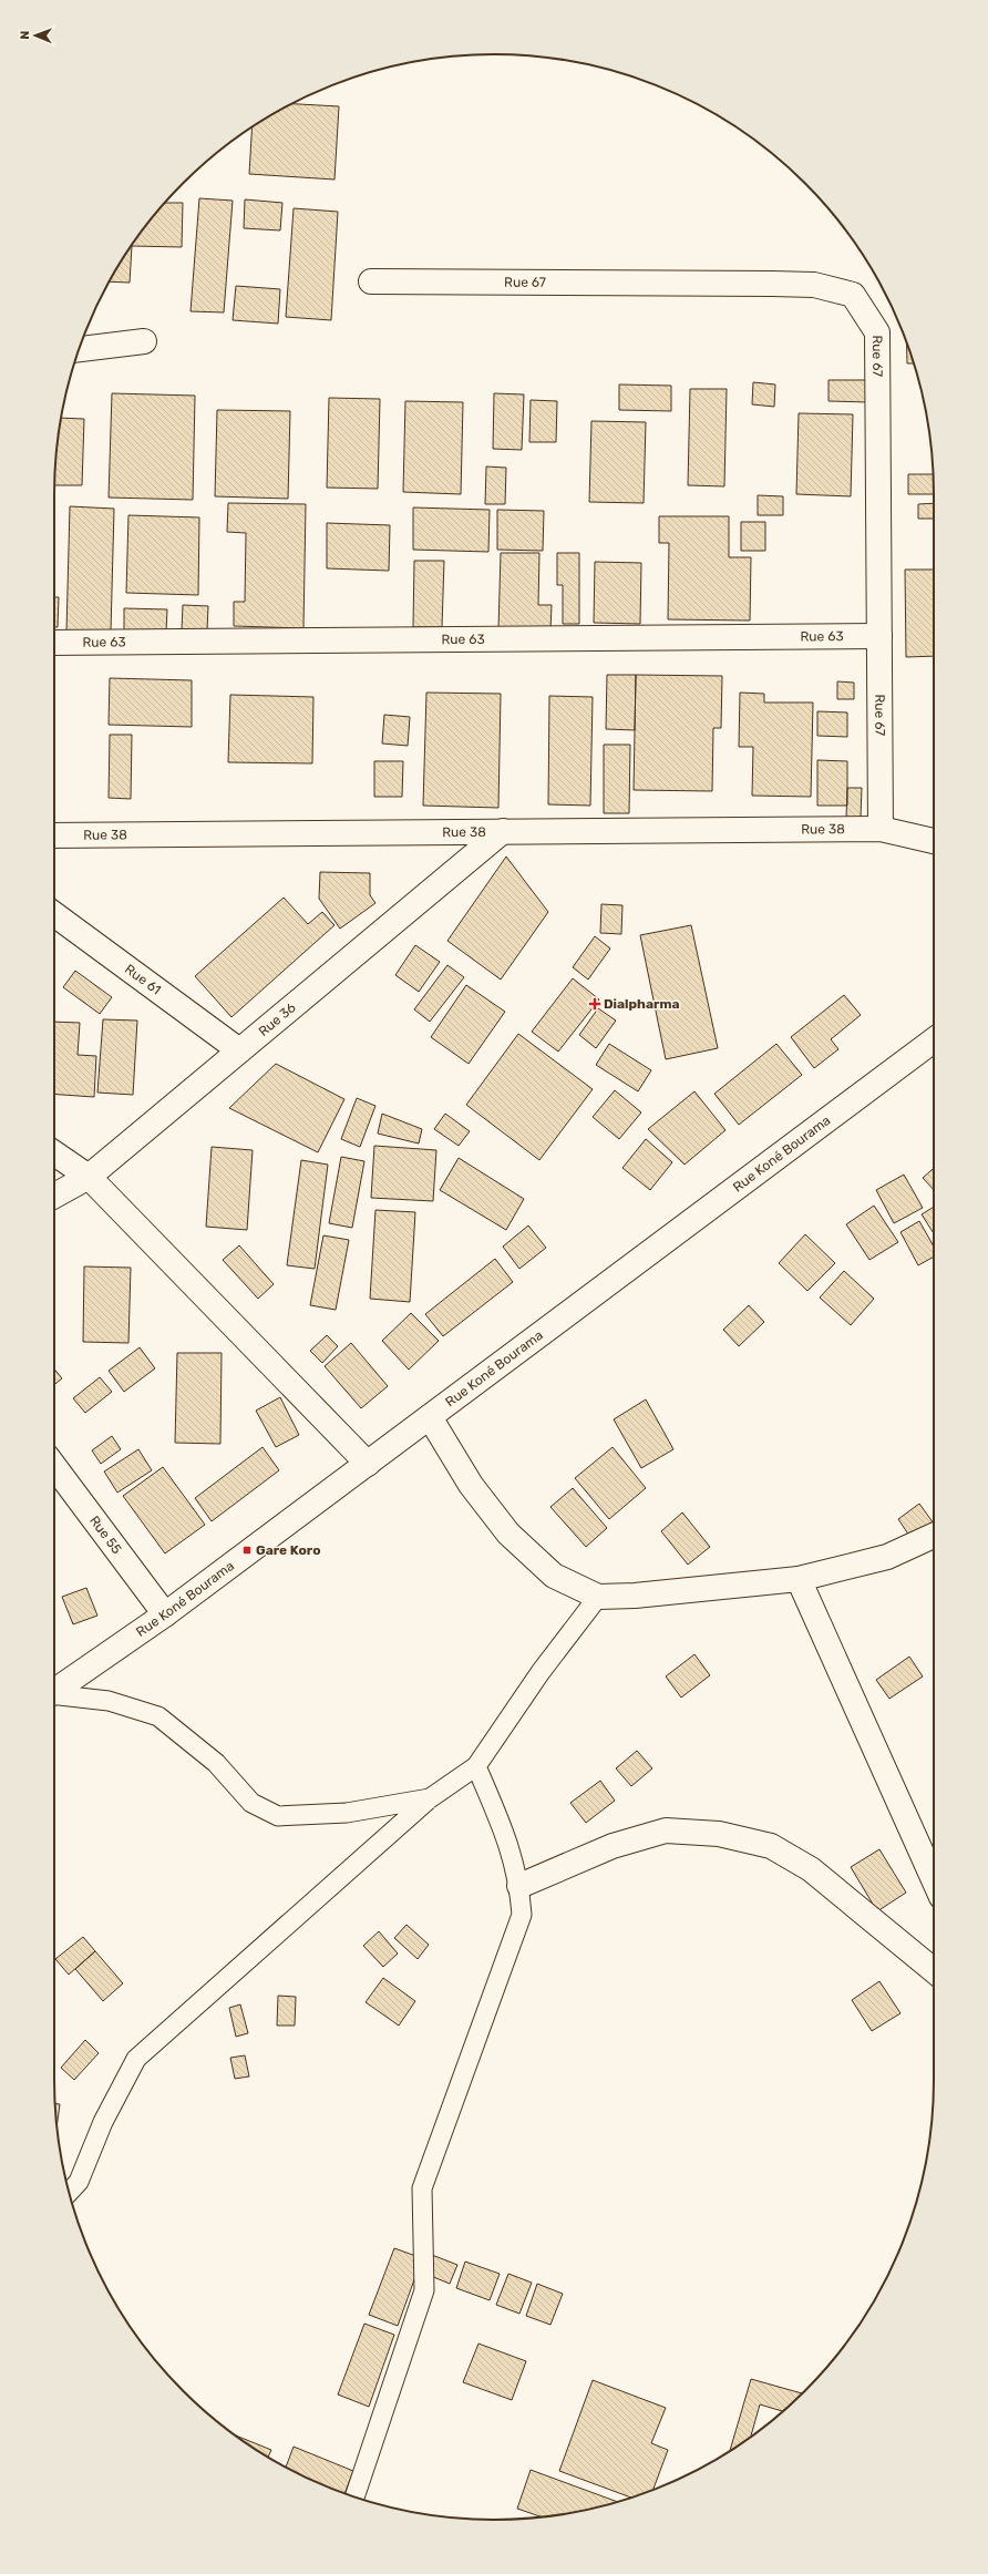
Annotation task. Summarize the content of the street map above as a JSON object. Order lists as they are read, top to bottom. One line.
{"streets":{"main road":["Rue 67","Rue 63","Rue 38","Rue 61","Rue 36","Rue Koné Bourama","Rue 55"]},"crossings":[["Rue 67","Rue 63"],["Rue 67","Rue 38"],["Rue 38","Rue 36"],["Rue 61","Rue 36"],["Rue Koné Bourama","Rue 55"]],"places":{"health":["Dialpharma"],"transit":["Gare Koro"]},"north":"left"}
